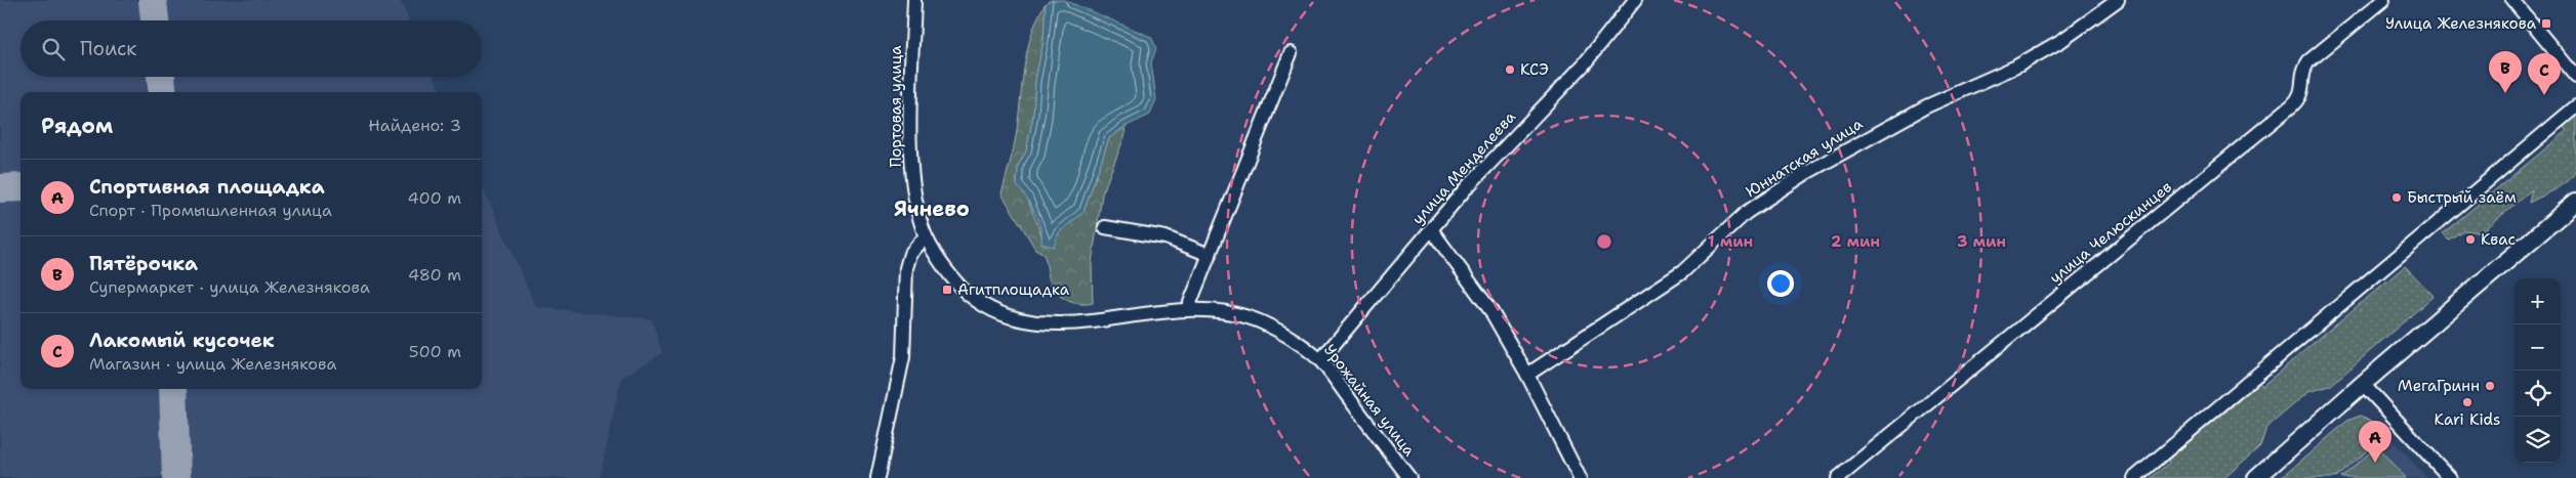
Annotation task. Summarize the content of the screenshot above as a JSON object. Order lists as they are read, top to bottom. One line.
{"streets":{"street":["Портовая улица","Юннатская улица","улица Менделеева","улица Челюскинцев","Урожайная улица"]},"crossings":[["Портовая улица","Урожайная улица"],["улица Менделеева","Урожайная улица"]],"districts":["Ячнево"],"places":{"transit":["Улица Железнякова","Агитплощадка"],"other":["КСЭ","Быстрый заём","Квас","МегаГринн","Kari Kids"]},"page":{"search":"Поиск","pins":["B","C","A"],"heading":["Рядом","Найдено: 3"],"list":[{"mark":"A","name":"Спортивная площадка","note":"Спорт · Промышленная улица","value":"400 m"},{"mark":"B","name":"Пятёрочка","note":"Супермаркет · улица Железнякова","value":"480 m"},{"mark":"C","name":"Лакомый кусочек","note":"Магазин · улица Железнякова","value":"500 m"}],"map_buttons":["+","−"]},"rings":["1 мин","2 мин","3 мин"]}
